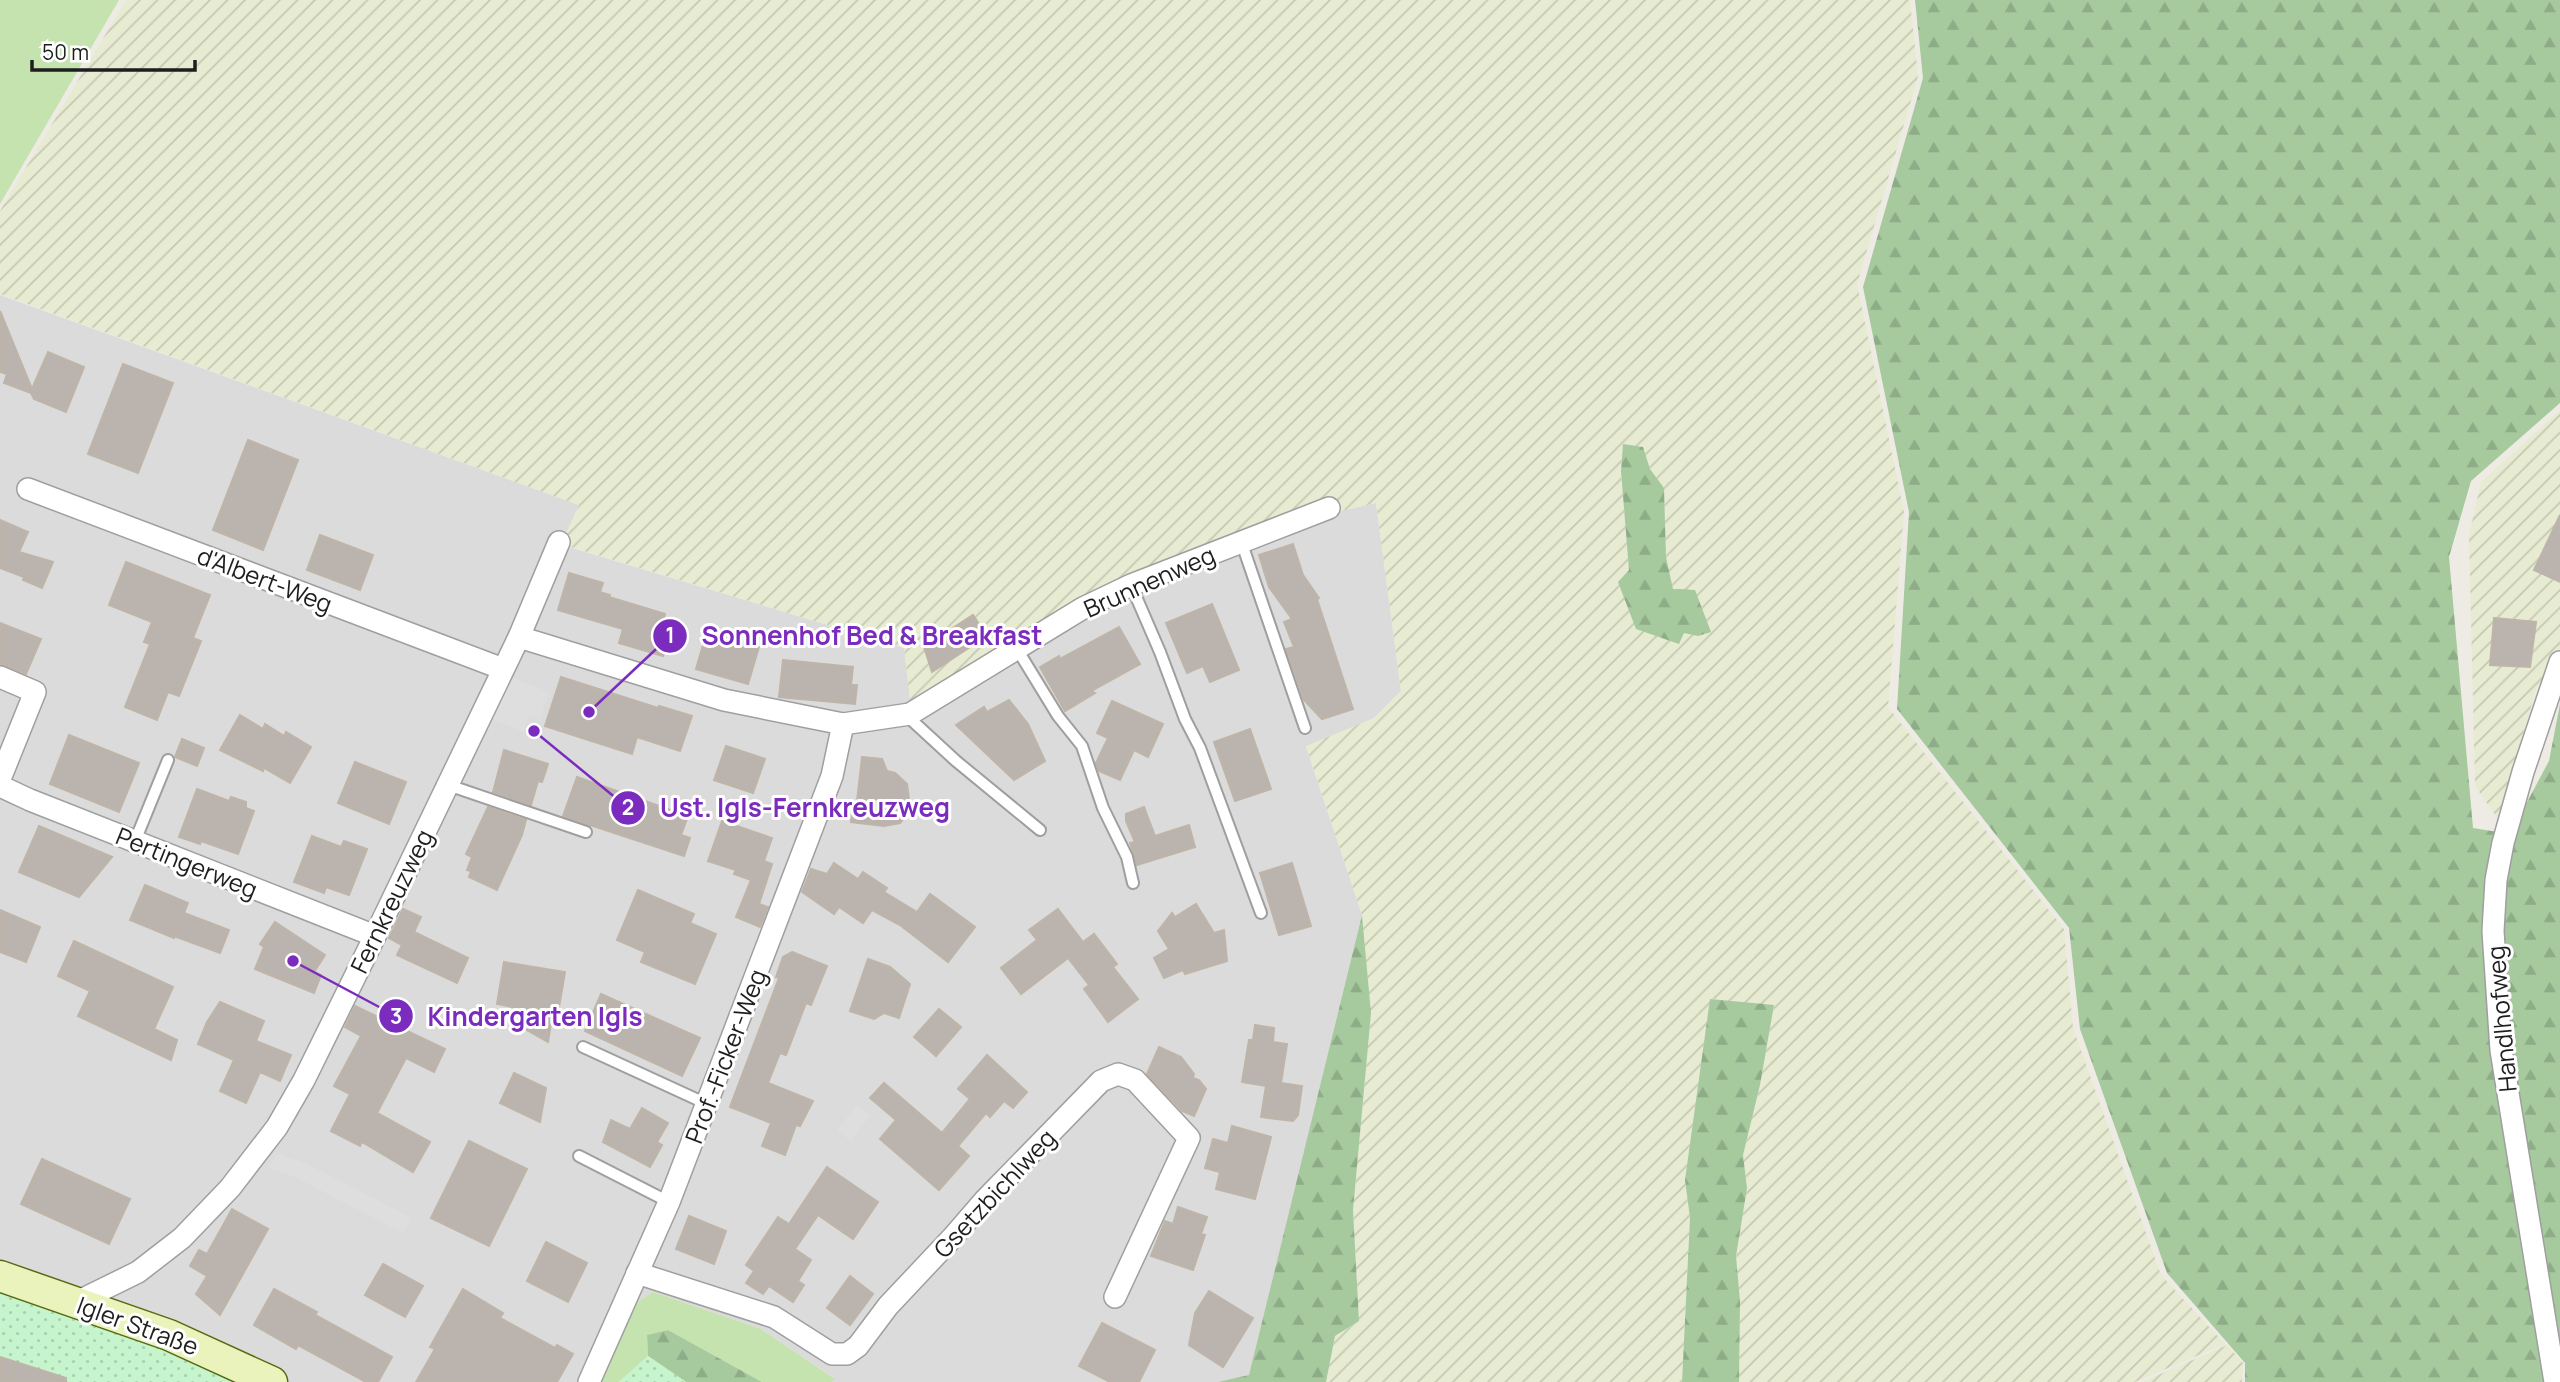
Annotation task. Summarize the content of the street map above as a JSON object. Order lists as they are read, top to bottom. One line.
{"streets":{"main road":["Igler Straße"],"street":["d'Albert-Weg","Brunnenweg","Pertingerweg","Fernkreuzweg","Handlhofweg","Prof.-Ficker-Weg","Gsetzbichlweg"]},"crossings":[["d'Albert-Weg","Fernkreuzweg"],["Brunnenweg","Fernkreuzweg"],["Brunnenweg","Prof.-Ficker-Weg"],["Pertingerweg","Fernkreuzweg"],["Fernkreuzweg","Igler Straße"],["Prof.-Ficker-Weg","Gsetzbichlweg"]],"places":["Sonnenhof Bed & Breakfast","Ust. Igls-Fernkreuzweg","Kindergarten Igls"],"scale_bar":"50 m"}
